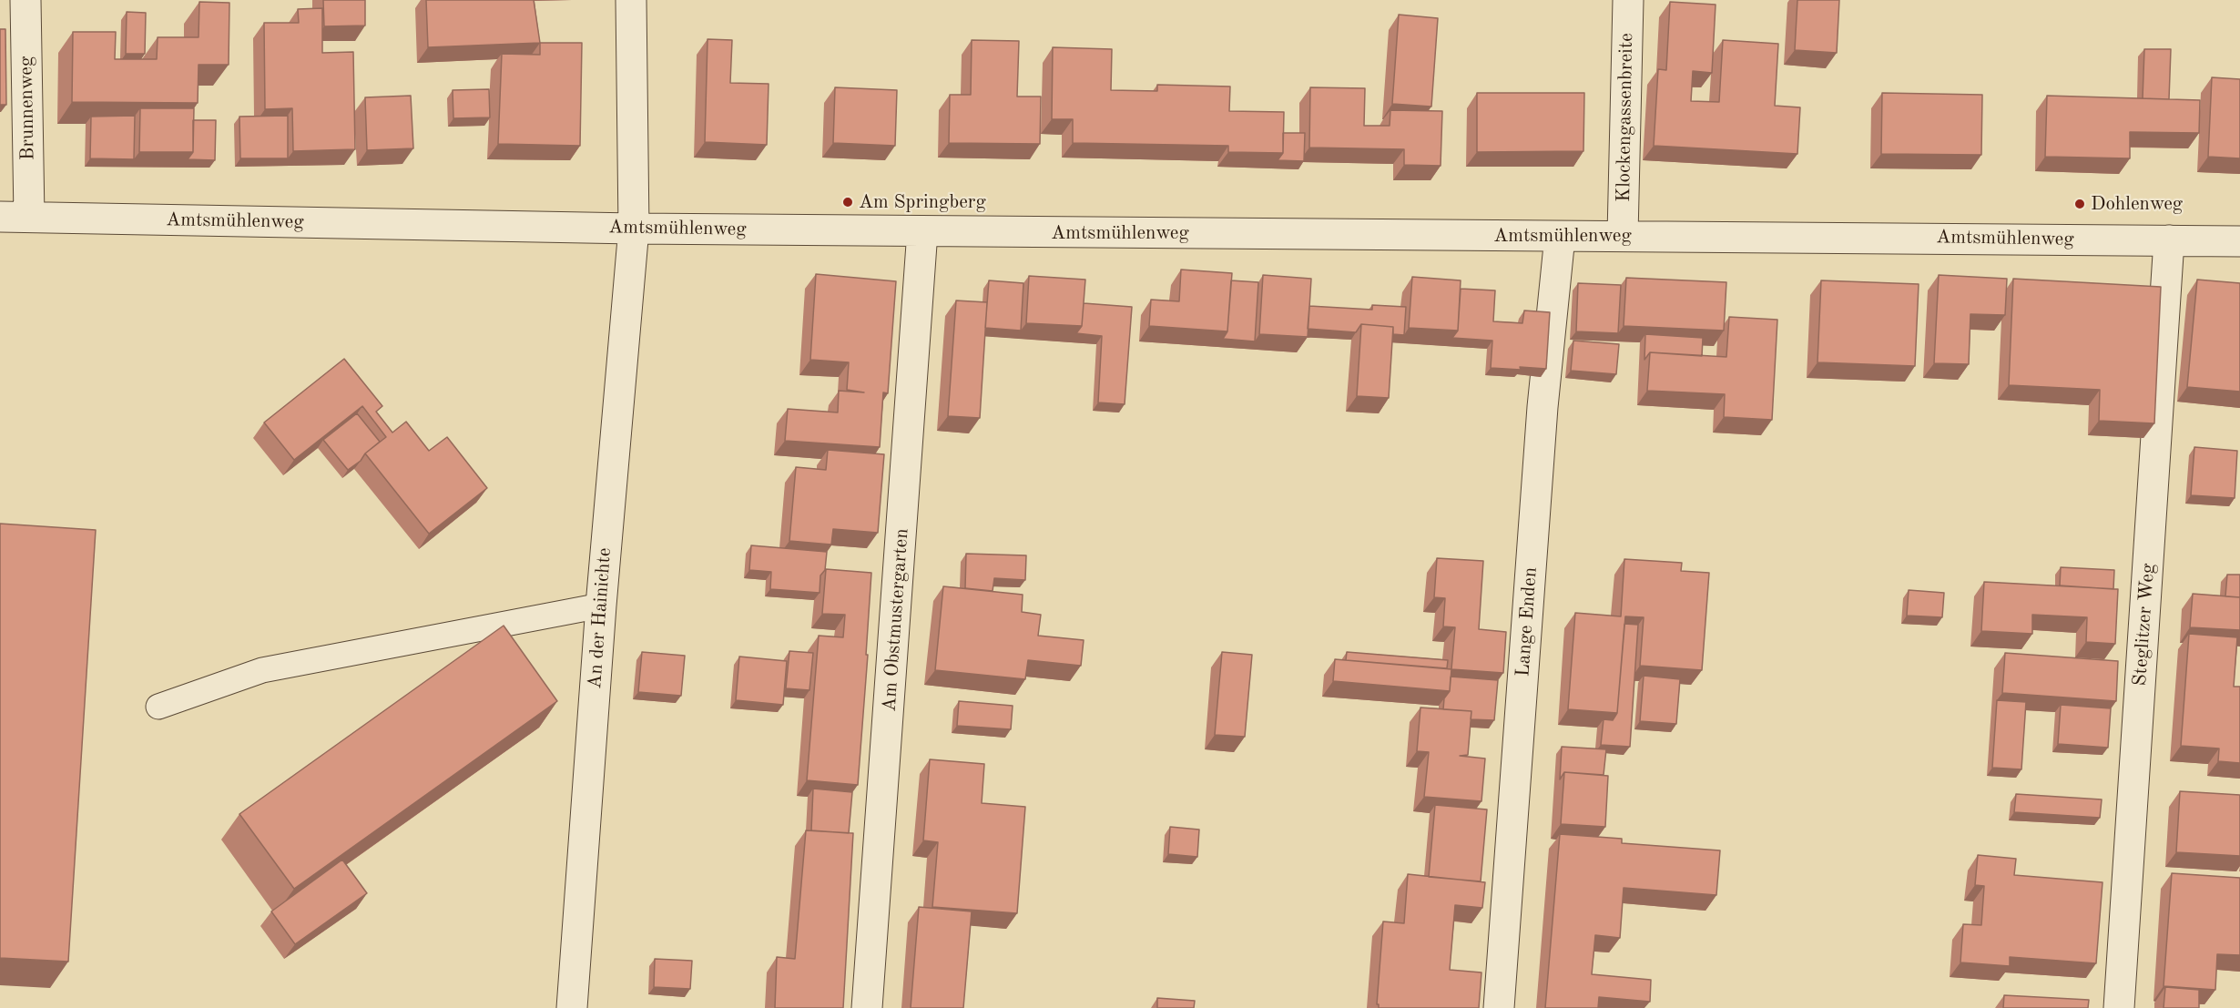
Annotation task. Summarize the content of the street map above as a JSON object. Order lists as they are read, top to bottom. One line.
{"streets":{"street":["Brunnenweg","Klockengassenbreite","Amtsmühlenweg","An der Hainichte","Am Obstmustergarten","Lange Enden","Steglitzer Weg"]},"crossings":[["Brunnenweg","Amtsmühlenweg"],["Klockengassenbreite","Amtsmühlenweg"],["Amtsmühlenweg","An der Hainichte"],["Amtsmühlenweg","Am Obstmustergarten"],["Amtsmühlenweg","Lange Enden"],["Amtsmühlenweg","Steglitzer Weg"]],"places":["Am Springberg","Dohlenweg"]}
